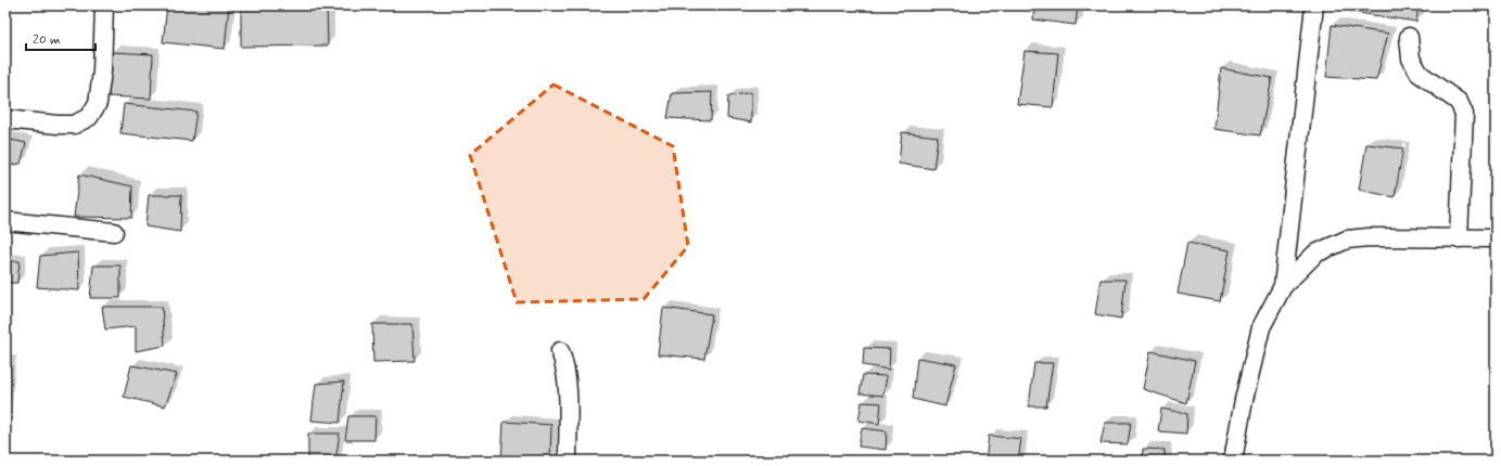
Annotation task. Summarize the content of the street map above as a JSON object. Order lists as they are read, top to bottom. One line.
{"scale_bar":"20 m"}
